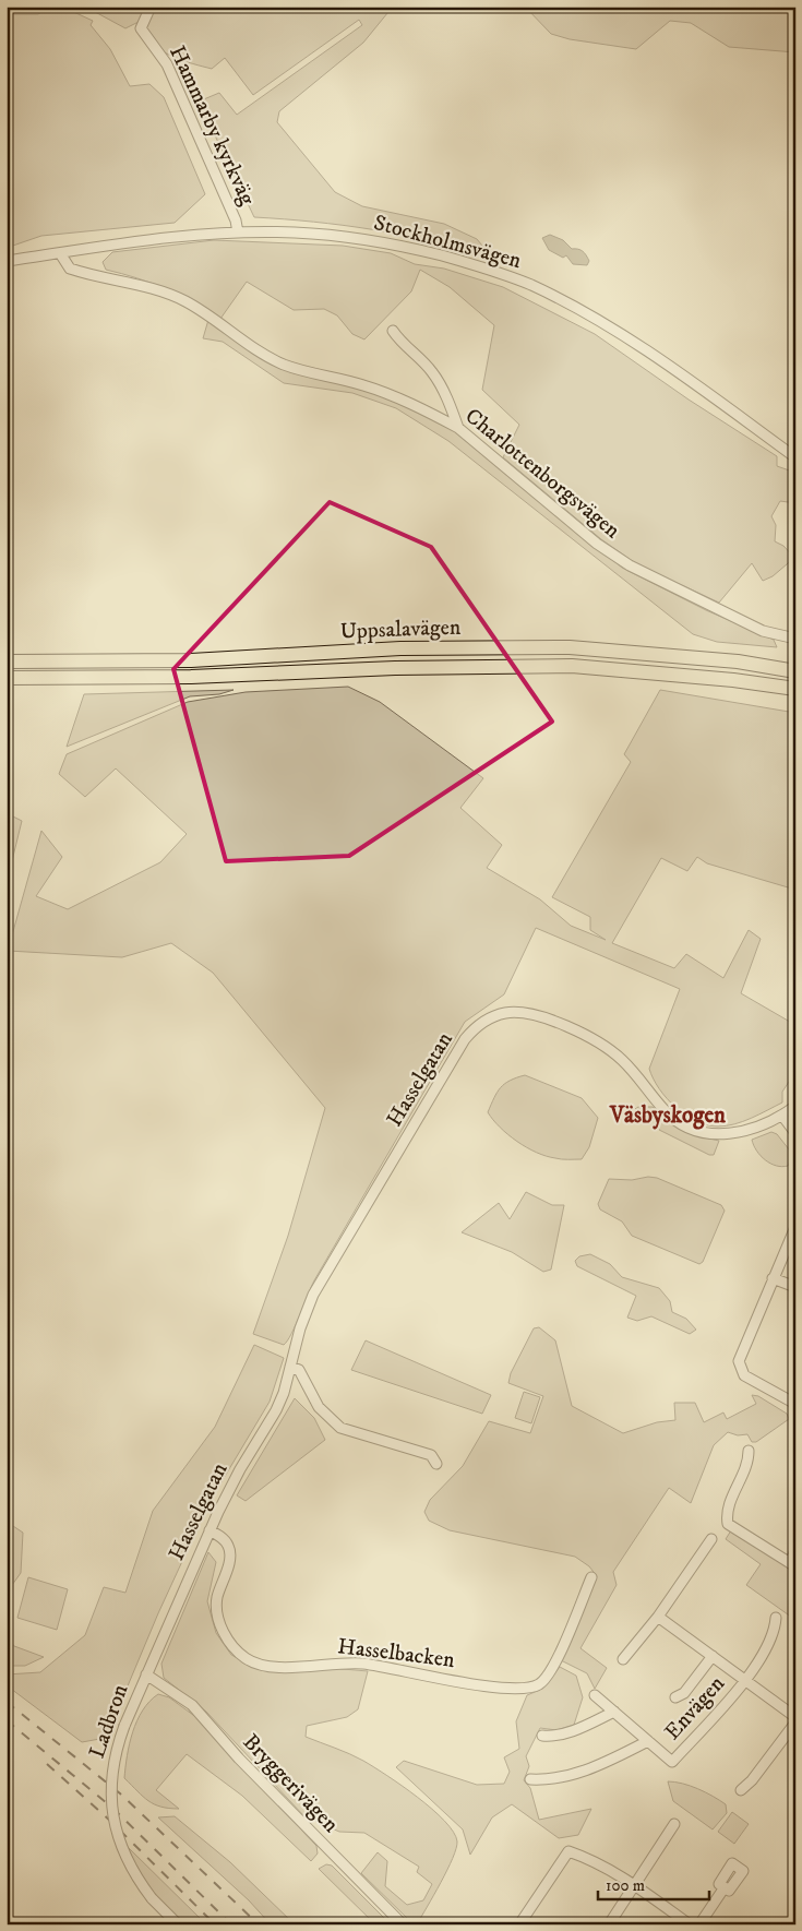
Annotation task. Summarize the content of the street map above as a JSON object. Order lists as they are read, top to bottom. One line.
{"streets":{"highway":["Uppsalavägen"],"street":["Hammarby kyrkväg","Stockholmsvägen","Charlottenborgsvägen","Hasselgatan","Hasselbacken","Envägen","Ladbron","Bryggerivägen"]},"crossings":[["Hammarby kyrkväg","Stockholmsvägen"],["Stockholmsvägen","Charlottenborgsvägen"],["Hasselgatan","Hasselbacken"],["Hasselgatan","Ladbron"],["Hasselgatan","Bryggerivägen"],["Ladbron","Bryggerivägen"]],"districts":["Väsbyskogen"],"scale_bar":"100 m"}
